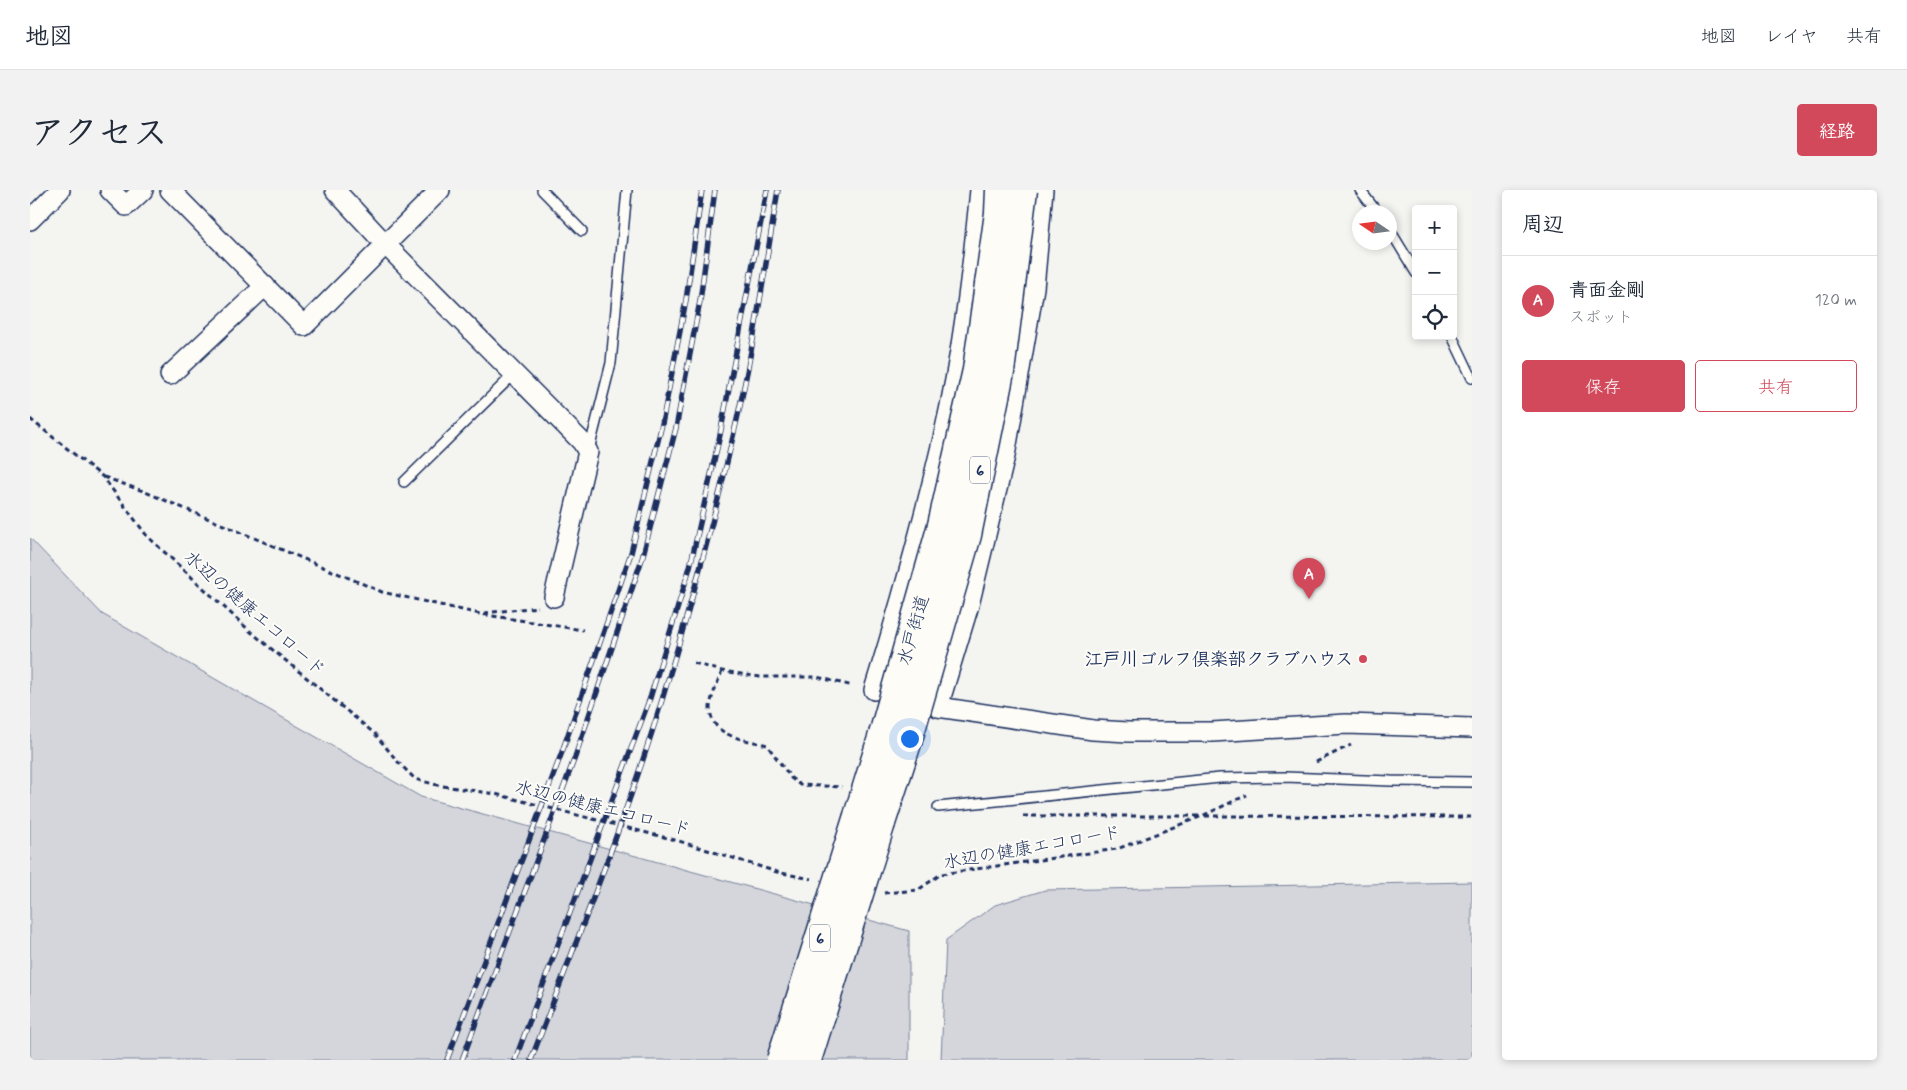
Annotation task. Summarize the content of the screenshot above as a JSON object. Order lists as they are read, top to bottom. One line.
{"streets":{"highway":["6","水戸街道"],"path":["水辺の健康エコロード"]},"places":["江戸川ゴルフ倶楽部クラブハウス"],"north":"left","page":{"header":"地図","nav":["地図","レイヤ","共有"],"title":"アクセス","buttons":["経路",["保存","共有"]],"heading":"周辺","map_buttons":["+","−"],"list":[{"mark":"A","name":"青面金剛","note":"スポット","value":"120 m"}],"pins":"A"}}
